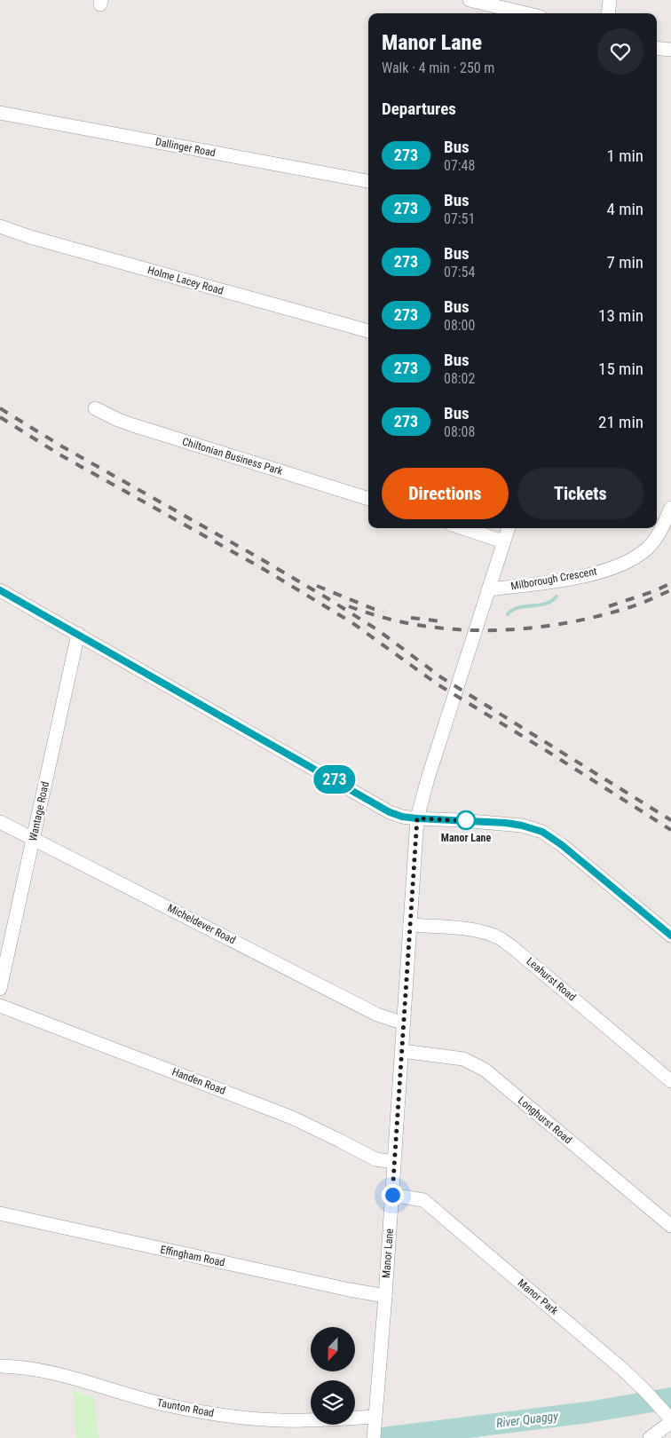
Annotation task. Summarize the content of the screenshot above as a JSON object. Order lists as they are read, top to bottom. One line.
{"streets":{"street":["Dallinger Road","Holme Lacey Road","Chiltonian Business Park","Milborough Crescent","Wantage Road","Micheldever Road","Leahurst Road","Handen Road","Longhurst Road","Manor Lane","Effingham Road","Manor Park","Taunton Road"]},"crossings":[["Milborough Crescent","Manor Lane"],["Wantage Road","Micheldever Road"],["Micheldever Road","Manor Lane"],["Leahurst Road","Manor Lane"],["Handen Road","Manor Lane"],["Longhurst Road","Manor Lane"],["Manor Lane","Effingham Road"],["Manor Lane","Manor Park"],["Manor Lane","Taunton Road"]],"water":["River Quaggy"],"places":["Manor Lane"],"lines":["bus line 273"],"north":"bottom","page":{"on_map":"273","heading":[["Manor Lane","Walk · 4 min · 250 m"],"Departures"],"list":[{"mark":"273","name":"Bus","note":"07:48","value":"1 min"},{"mark":"273","name":"Bus","note":"07:51","value":"4 min"},{"mark":"273","name":"Bus","note":"07:54","value":"7 min"},{"mark":"273","name":"Bus","note":"08:00","value":"13 min"},{"mark":"273","name":"Bus","note":"08:02","value":"15 min"},{"mark":"273","name":"Bus","note":"08:08","value":"21 min"}],"buttons":["Directions","Tickets"]}}
